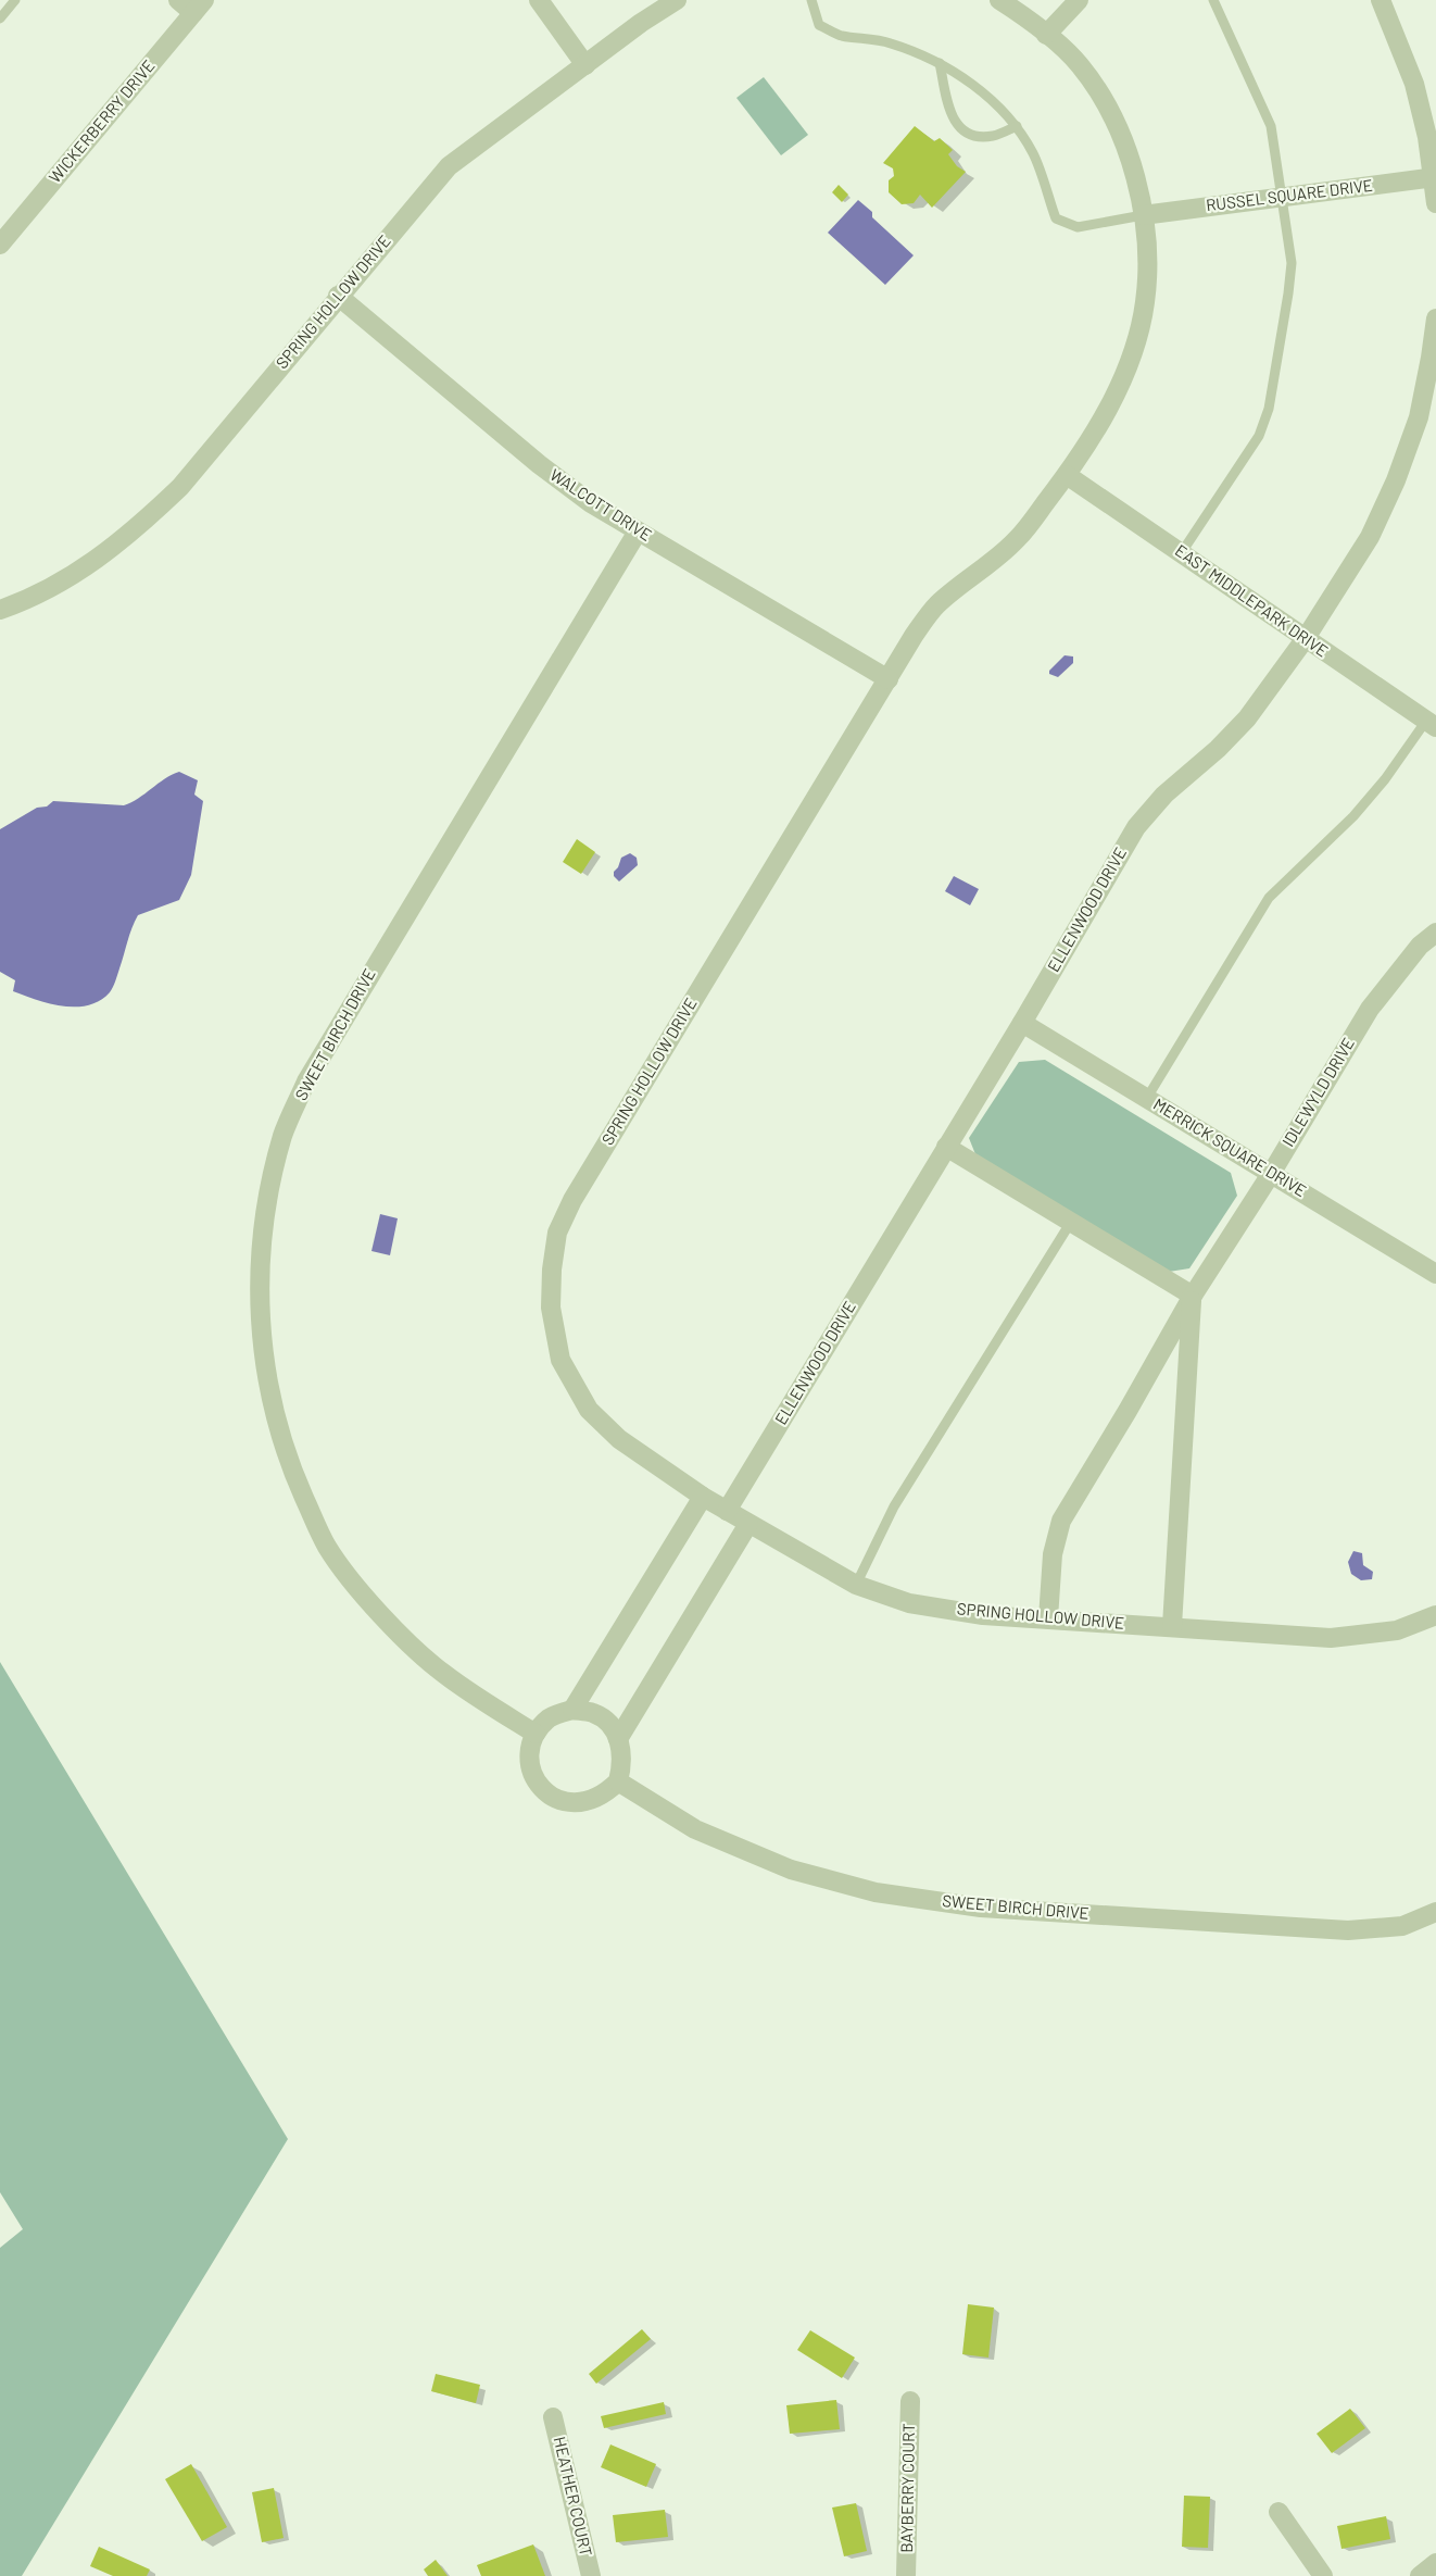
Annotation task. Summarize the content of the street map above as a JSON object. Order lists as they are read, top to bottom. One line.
{"streets":{"street":["WICKERBERRY DRIVE","RUSSEL SQUARE DRIVE","SPRING HOLLOW DRIVE","WALCOTT DRIVE","EAST MIDDLEPARK DRIVE","ELLENWOOD DRIVE","SWEET BIRCH DRIVE","IDLEWYLD DRIVE","MERRICK SQUARE DRIVE","BAYBERRY COURT","HEATHER COURT"]},"crossings":[["RUSSEL SQUARE DRIVE","SPRING HOLLOW DRIVE"],["SPRING HOLLOW DRIVE","WALCOTT DRIVE"],["SPRING HOLLOW DRIVE","EAST MIDDLEPARK DRIVE"],["SPRING HOLLOW DRIVE","ELLENWOOD DRIVE"],["SPRING HOLLOW DRIVE","IDLEWYLD DRIVE"],["WALCOTT DRIVE","SWEET BIRCH DRIVE"],["EAST MIDDLEPARK DRIVE","ELLENWOOD DRIVE"],["ELLENWOOD DRIVE","MERRICK SQUARE DRIVE"],["IDLEWYLD DRIVE","MERRICK SQUARE DRIVE"]]}
